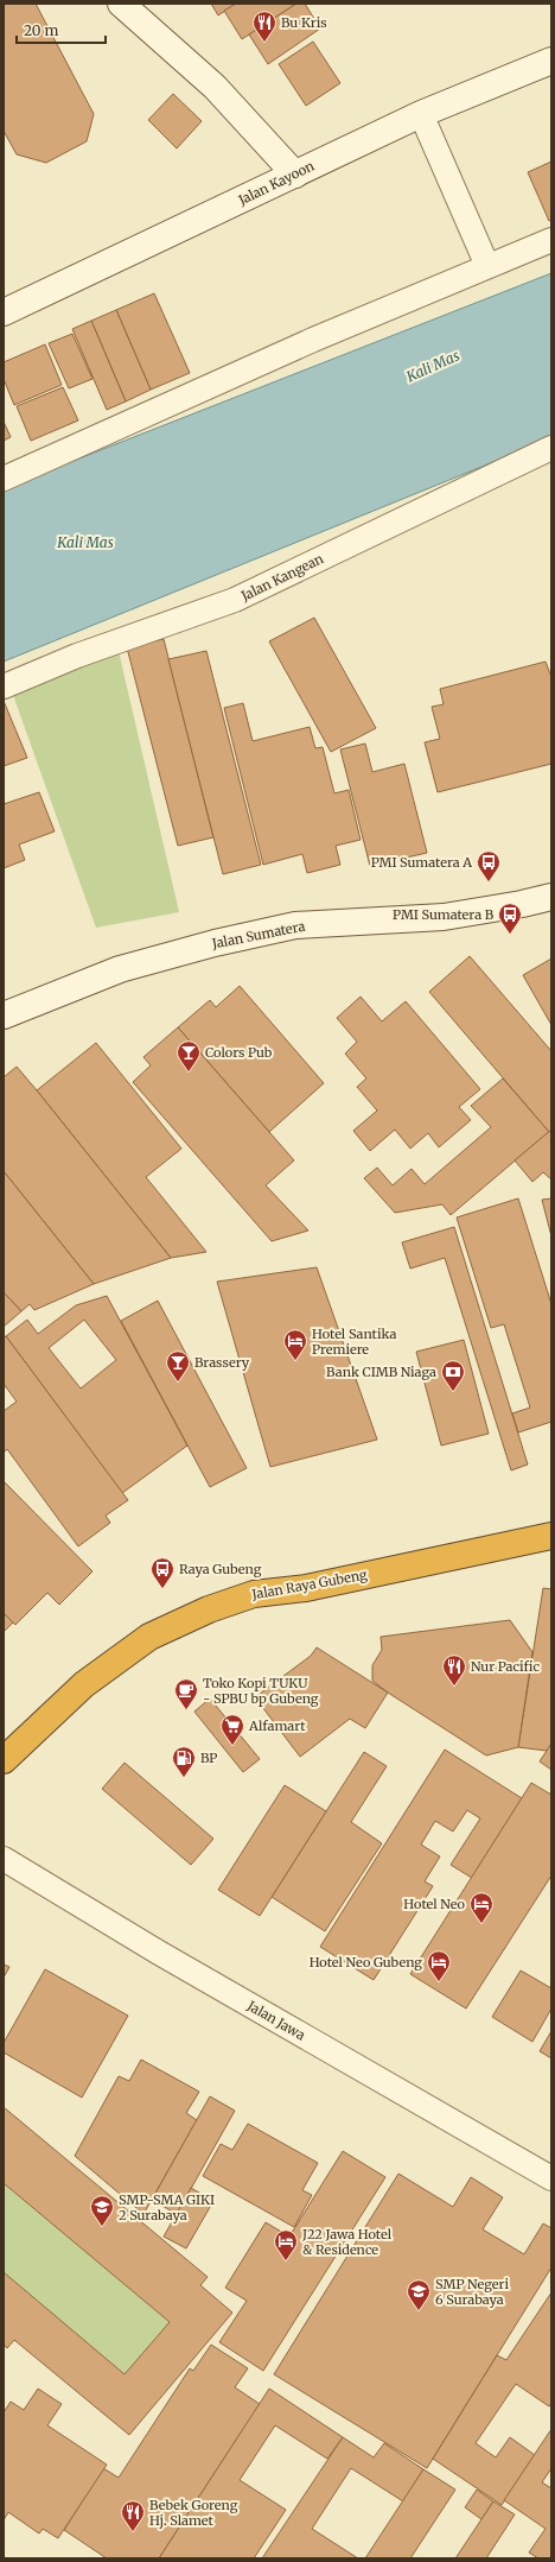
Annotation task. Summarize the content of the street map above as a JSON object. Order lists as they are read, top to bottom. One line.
{"streets":{"highway":["Jalan Raya Gubeng"],"street":["Jalan Kayoon","Jalan Kangean","Jalan Sumatera","Jalan Jawa"]},"water":["Kali Mas"],"places":{"restaurant":["Bu Kris","Nur Pacific","Bebek Goreng Hj. Slamet"],"bus stop":["PMI Sumatera A","PMI Sumatera B","Raya Gubeng"],"bar":["Colors Pub","Brassery"],"hotel":["Hotel Santika Premiere","Hotel Neo","Hotel Neo Gubeng","J22 Jawa Hotel & Residence"],"bank":["Bank CIMB Niaga"],"cafe":["Toko Kopi TUKU - SPBU bp Gubeng"],"supermarket":["Alfamart"],"fuel station":["BP"],"school or university":["SMP-SMA GIKI 2 Surabaya","SMP Negeri 6 Surabaya"]},"scale_bar":"20 m"}
